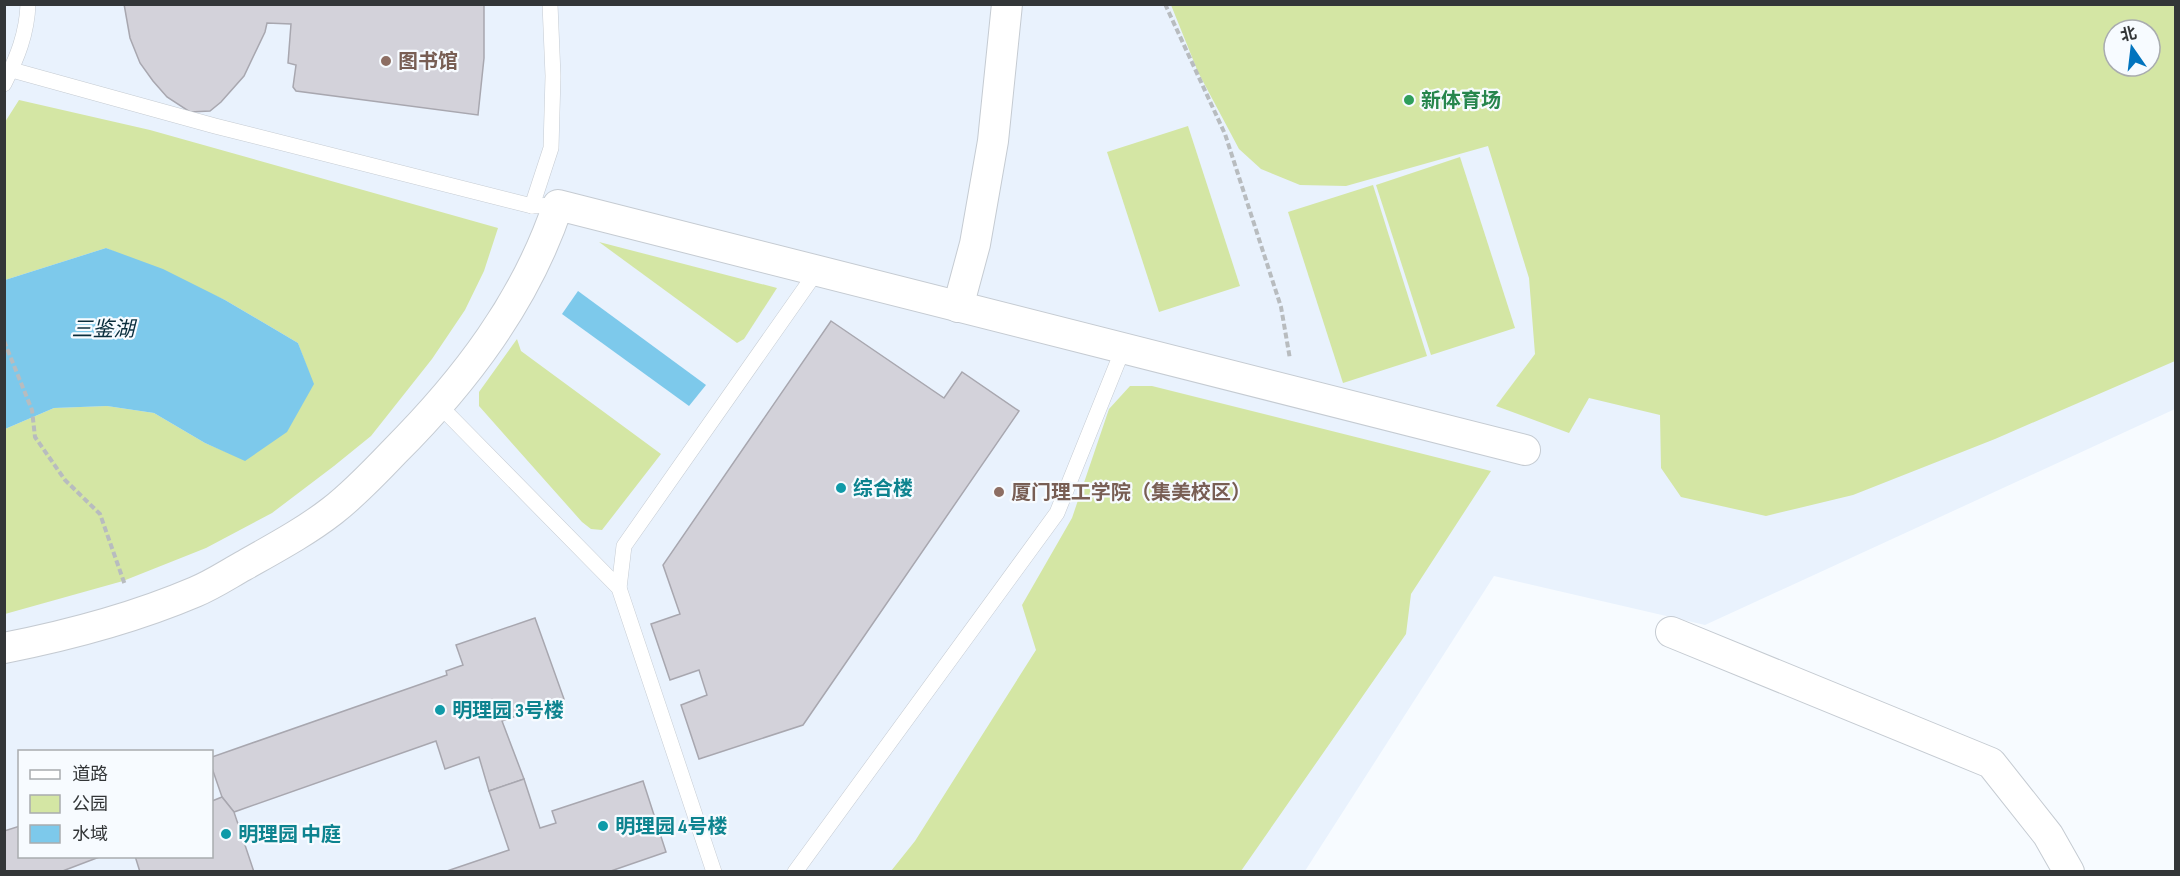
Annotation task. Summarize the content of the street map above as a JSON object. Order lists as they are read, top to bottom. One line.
{"water":["三鉴湖"],"places":["图书馆","新体育场","综合楼","厦门理工学院（集美校区）","明理园 3号楼","明理园 4号楼","明理园 中庭"],"legend":["道路","公园","水域"],"north":"top"}
